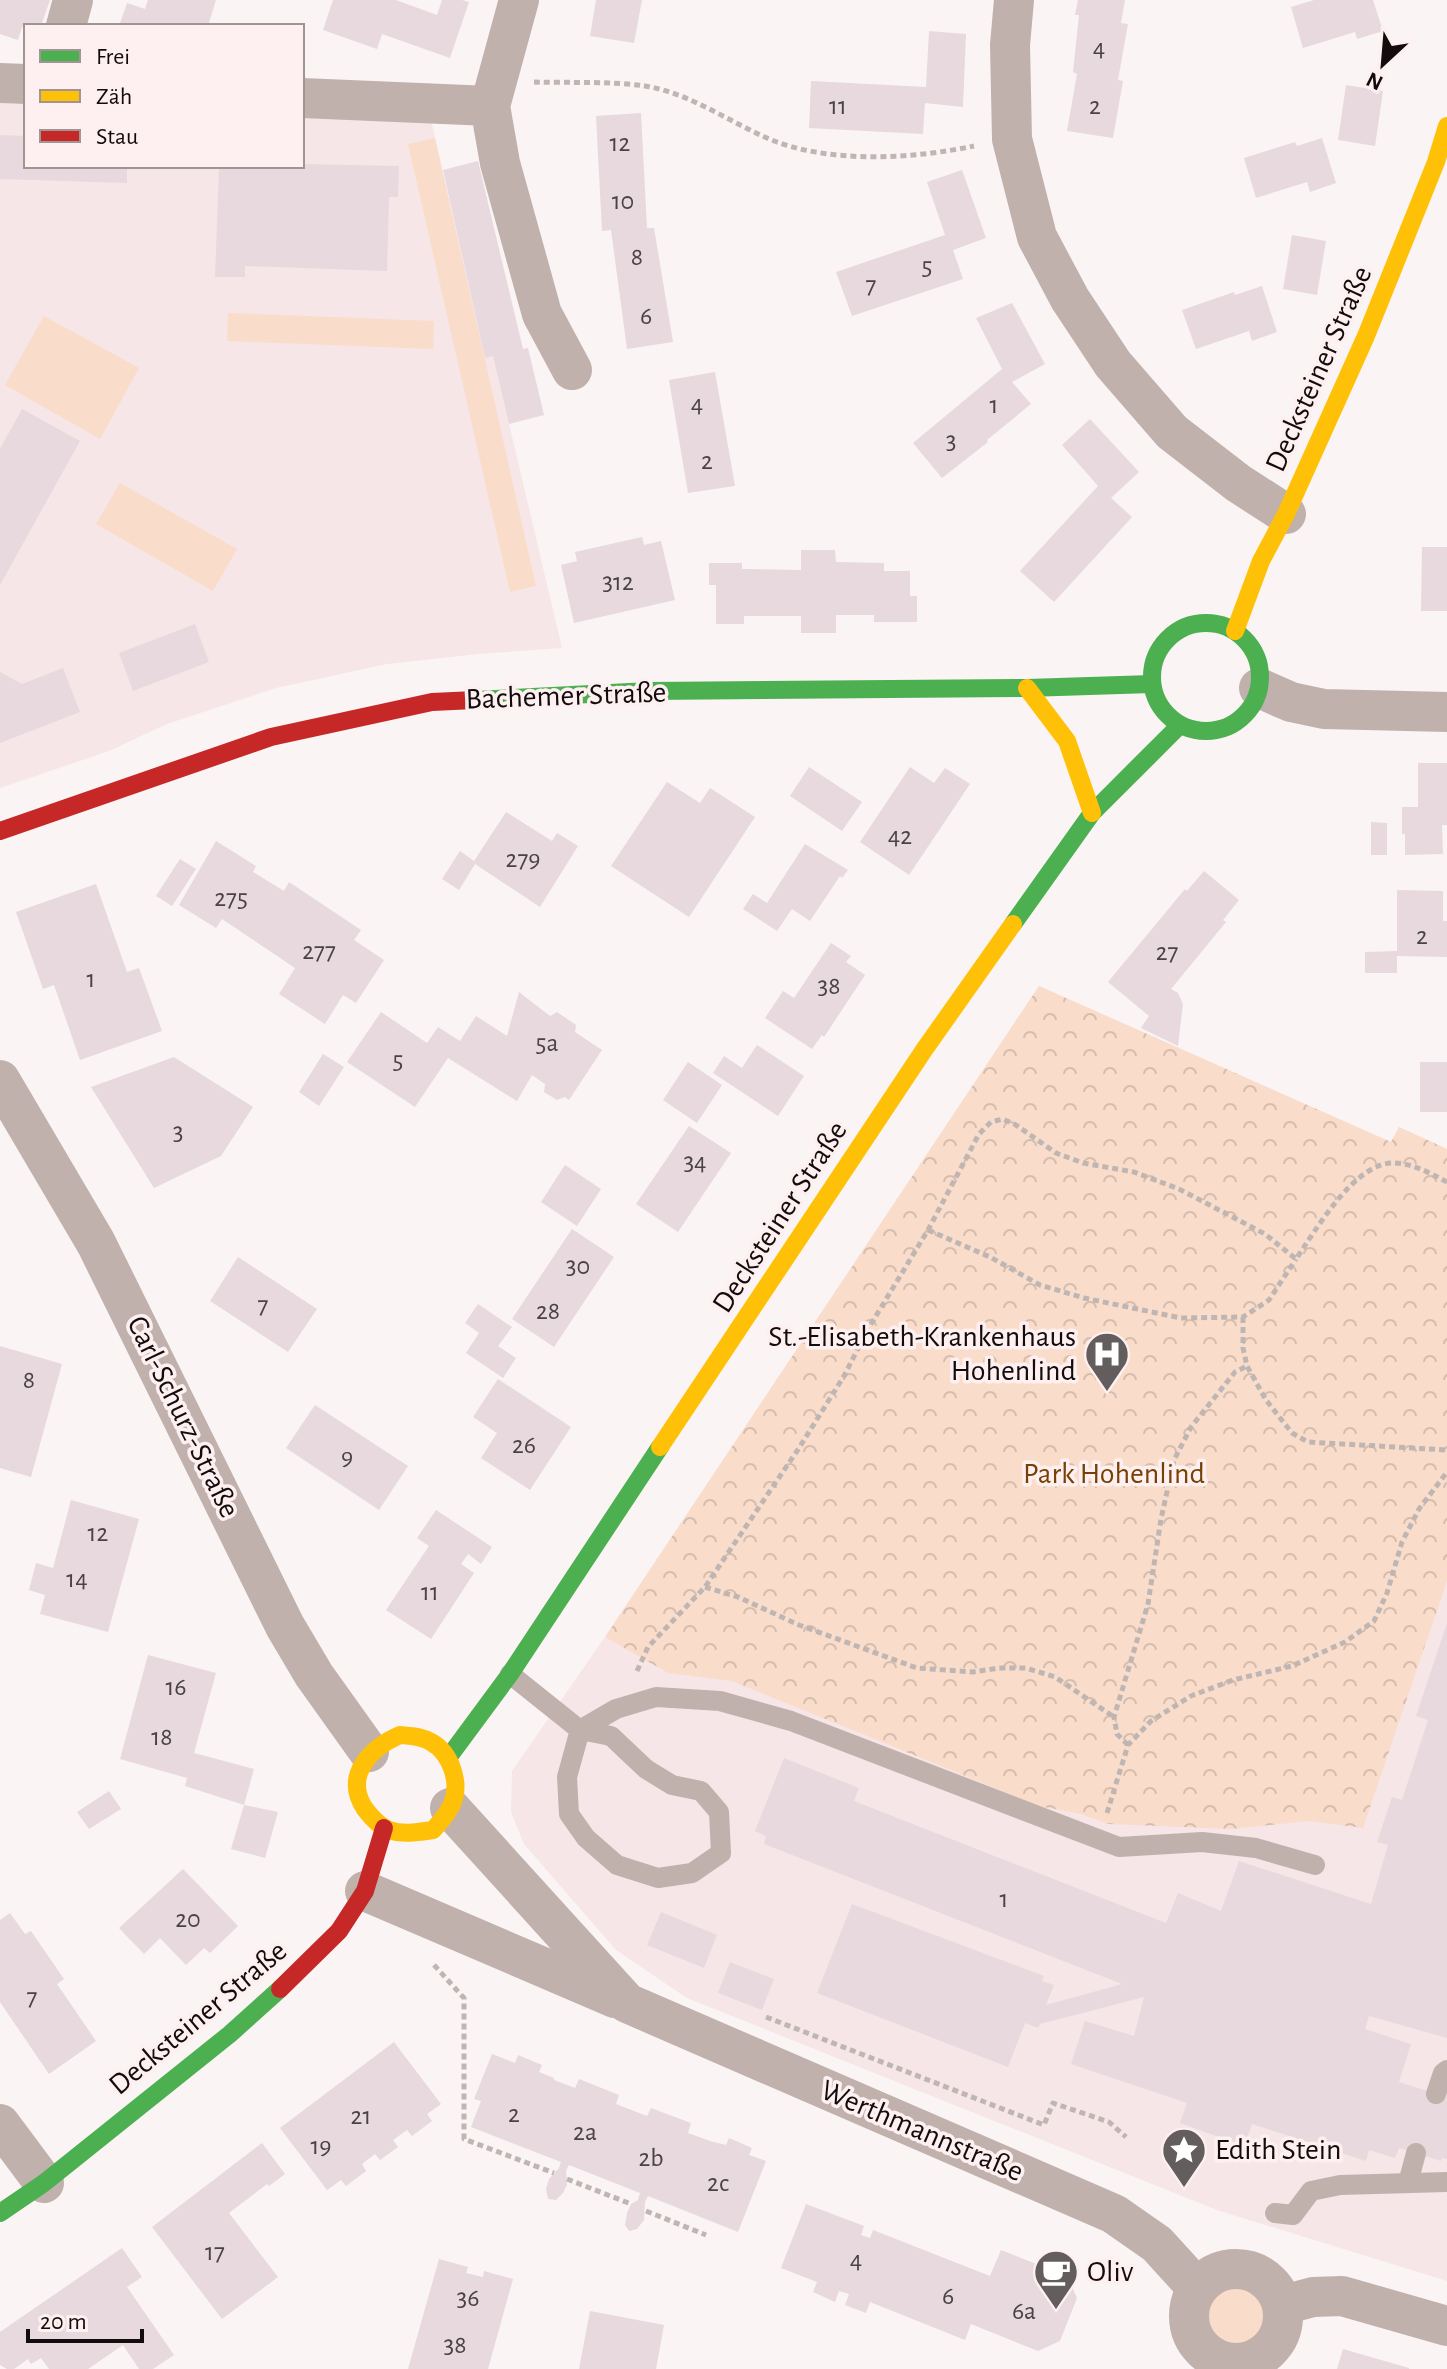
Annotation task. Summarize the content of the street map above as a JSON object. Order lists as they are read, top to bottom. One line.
{"streets":{"street":["Decksteiner Straße","Bachemer Straße","Carl-Schurz-Straße","Werthmannstraße"]},"crossings":[["Decksteiner Straße","Bachemer Straße"],["Decksteiner Straße","Carl-Schurz-Straße"],["Decksteiner Straße","Werthmannstraße"],["Carl-Schurz-Straße","Werthmannstraße"]],"parks":["Park Hohenlind"],"places":{"hospital":["St.-Elisabeth-Krankenhaus Hohenlind"],"place":["Edith Stein"],"cafe":["Oliv"]},"house_numbers":["4","11","2","12","10","8","5","7","6","4","1","3","2","312","42","279","275","2","277","27","1","38","5a","5","3","34","30","7","28","8","26","9","12","14","11","16","18","1","20","7","2","21","2a","19","2b","2c","17","4","6","36","6a","38"],"legend":["Frei","Zäh","Stau"],"scale_bar":"20 m","north":"bottom left"}
